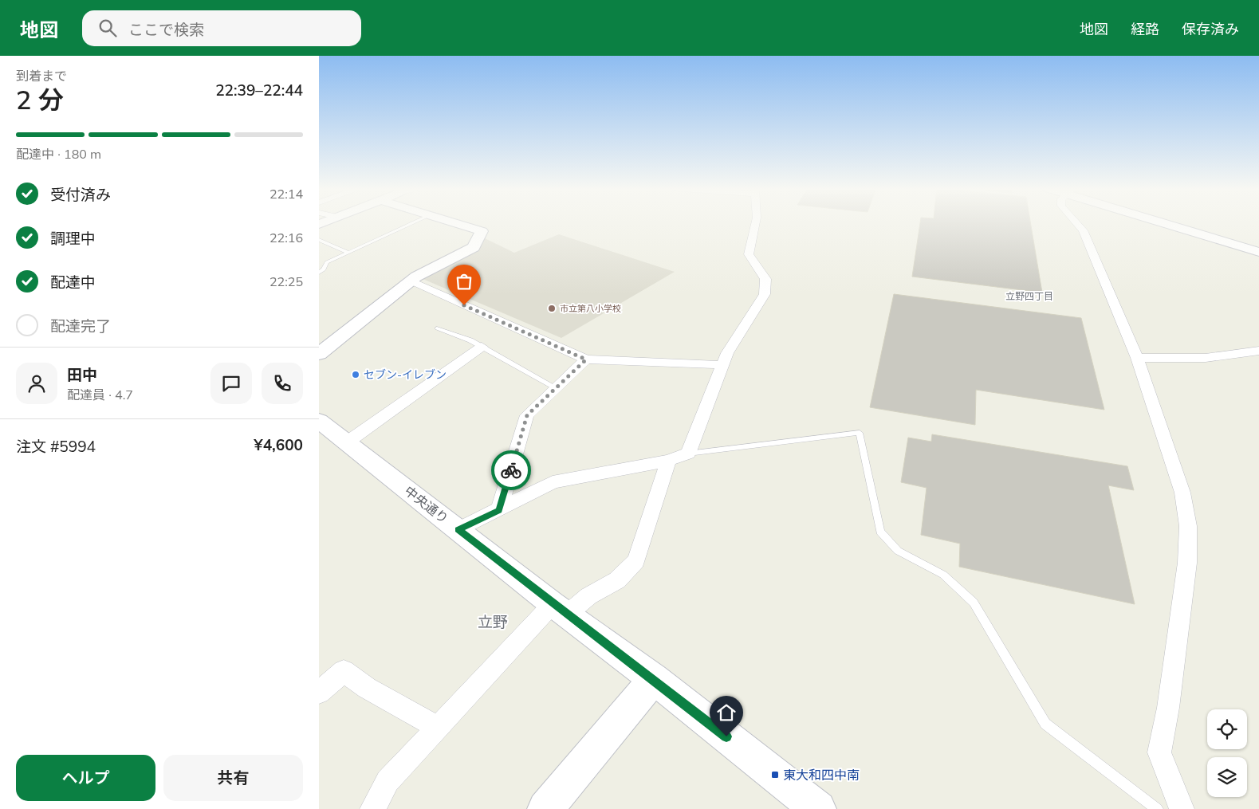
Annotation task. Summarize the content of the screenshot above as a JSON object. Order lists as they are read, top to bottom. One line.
{"streets":{"street":["中央通り"]},"districts":["立野四丁目","立野"],"places":{"other":["市立第八小学校","セブン-イレブン"],"transit":["東大和四中南"]},"page":{"header":"地図","search":"ここで検索","nav":["地図","経路","保存済み"],"heading":["2 分","到着まで","22:39–22:44"],"panel":["田中","配達員 · 4.7","注文 #5994","¥4,600"],"bar":"配達中 · 180 m","list":[["受付済み","22:14"],["調理中","22:16"],["配達中","22:25"],"配達完了"],"buttons":["ヘルプ","共有"]}}
